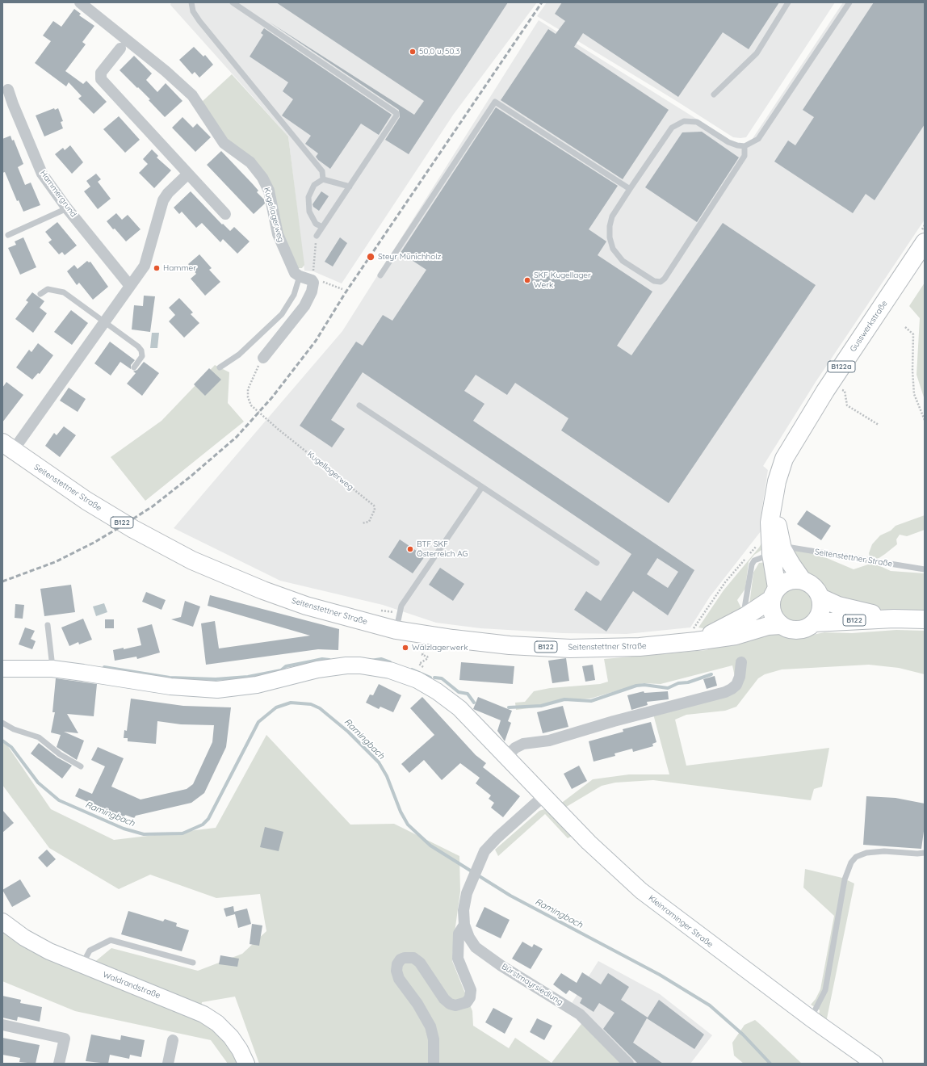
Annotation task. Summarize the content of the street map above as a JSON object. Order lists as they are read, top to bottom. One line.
{"streets":{"main road":["Gusswerkstraße","B122a","Seitenstettner Straße","B122","Kleinraminger Straße","Waldrandstraße"],"street":["Hammergrund","Kugellagerweg","Bürstmayrsiedlung"]},"crossings":[["Gusswerkstraße","Seitenstettner Straße"],["Gusswerkstraße","B122"],["Seitenstettner Straße","B122"],["Kleinraminger Straße","Bürstmayrsiedlung"]],"water":["Ramingbach"],"places":["50.0 u. 50.3","Steyr Münichholz","Hammer","SKF Kugellager Werk","BTF SKF Österreich AG","Wälzlagerwerk"]}
